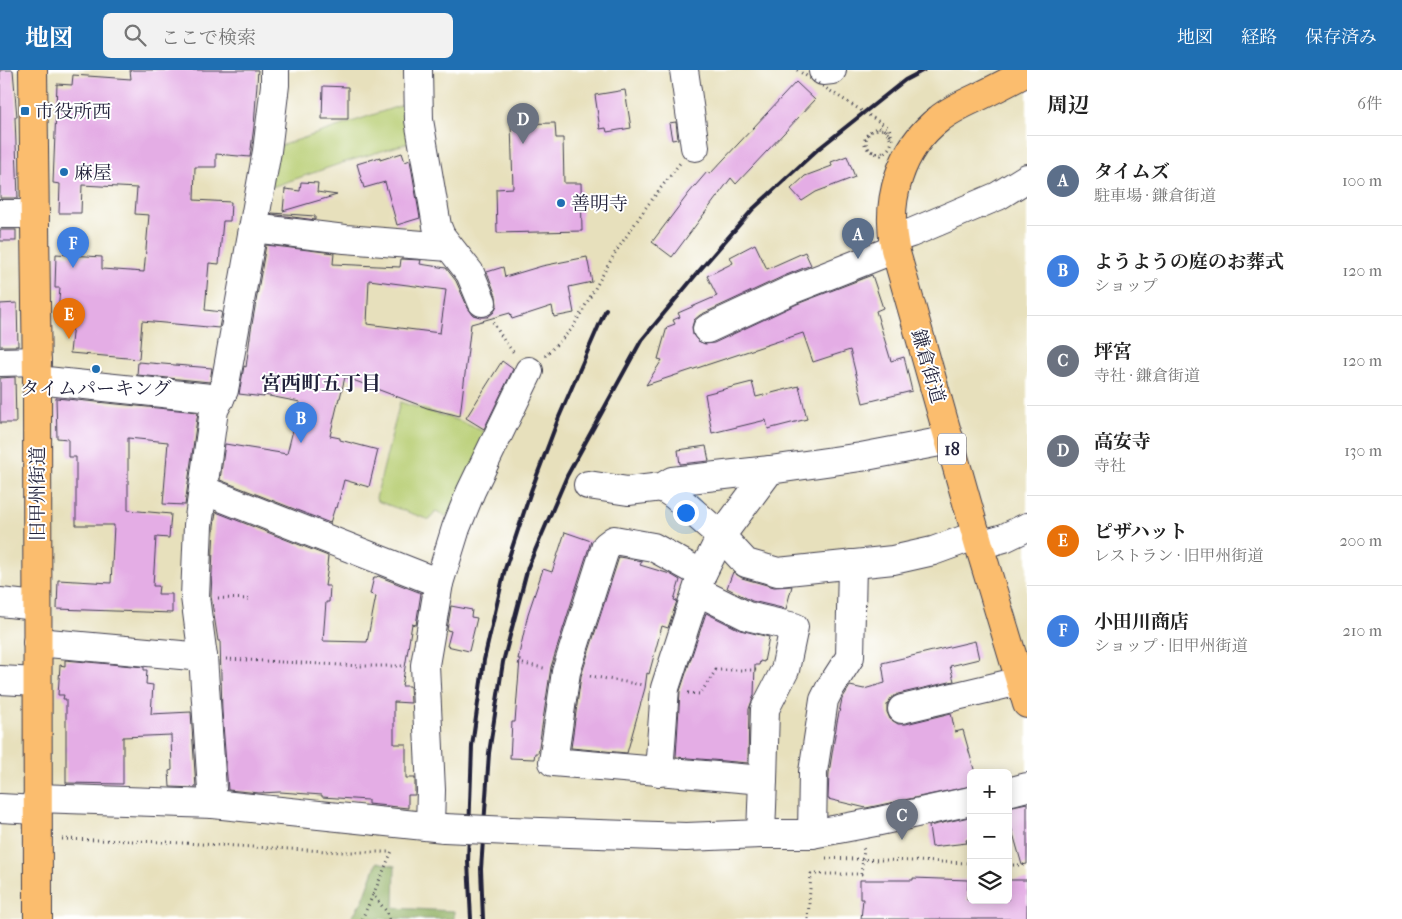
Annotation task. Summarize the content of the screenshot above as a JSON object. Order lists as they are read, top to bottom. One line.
{"streets":{"main road":["鎌倉街道","18","旧甲州街道"]},"districts":["宮西町五丁目"],"places":{"transit":["市役所西"],"other":["麻屋","善明寺","タイムパーキング"]},"page":{"header":"地図","search":"ここで検索","nav":["地図","経路","保存済み"],"heading":["周辺","6件"],"pins":["D","A","F","E","B","C"],"list":[{"mark":"A","name":"タイムズ","note":"駐車場 · 鎌倉街道","value":"100 m"},{"mark":"B","name":"ようようの庭のお葬式","note":"ショップ","value":"120 m"},{"mark":"C","name":"坪宮","note":"寺社 · 鎌倉街道","value":"120 m"},{"mark":"D","name":"高安寺","note":"寺社","value":"130 m"},{"mark":"E","name":"ピザハット","note":"レストラン · 旧甲州街道","value":"200 m"},{"mark":"F","name":"小田川商店","note":"ショップ · 旧甲州街道","value":"210 m"}],"map_buttons":["+","−"]}}
